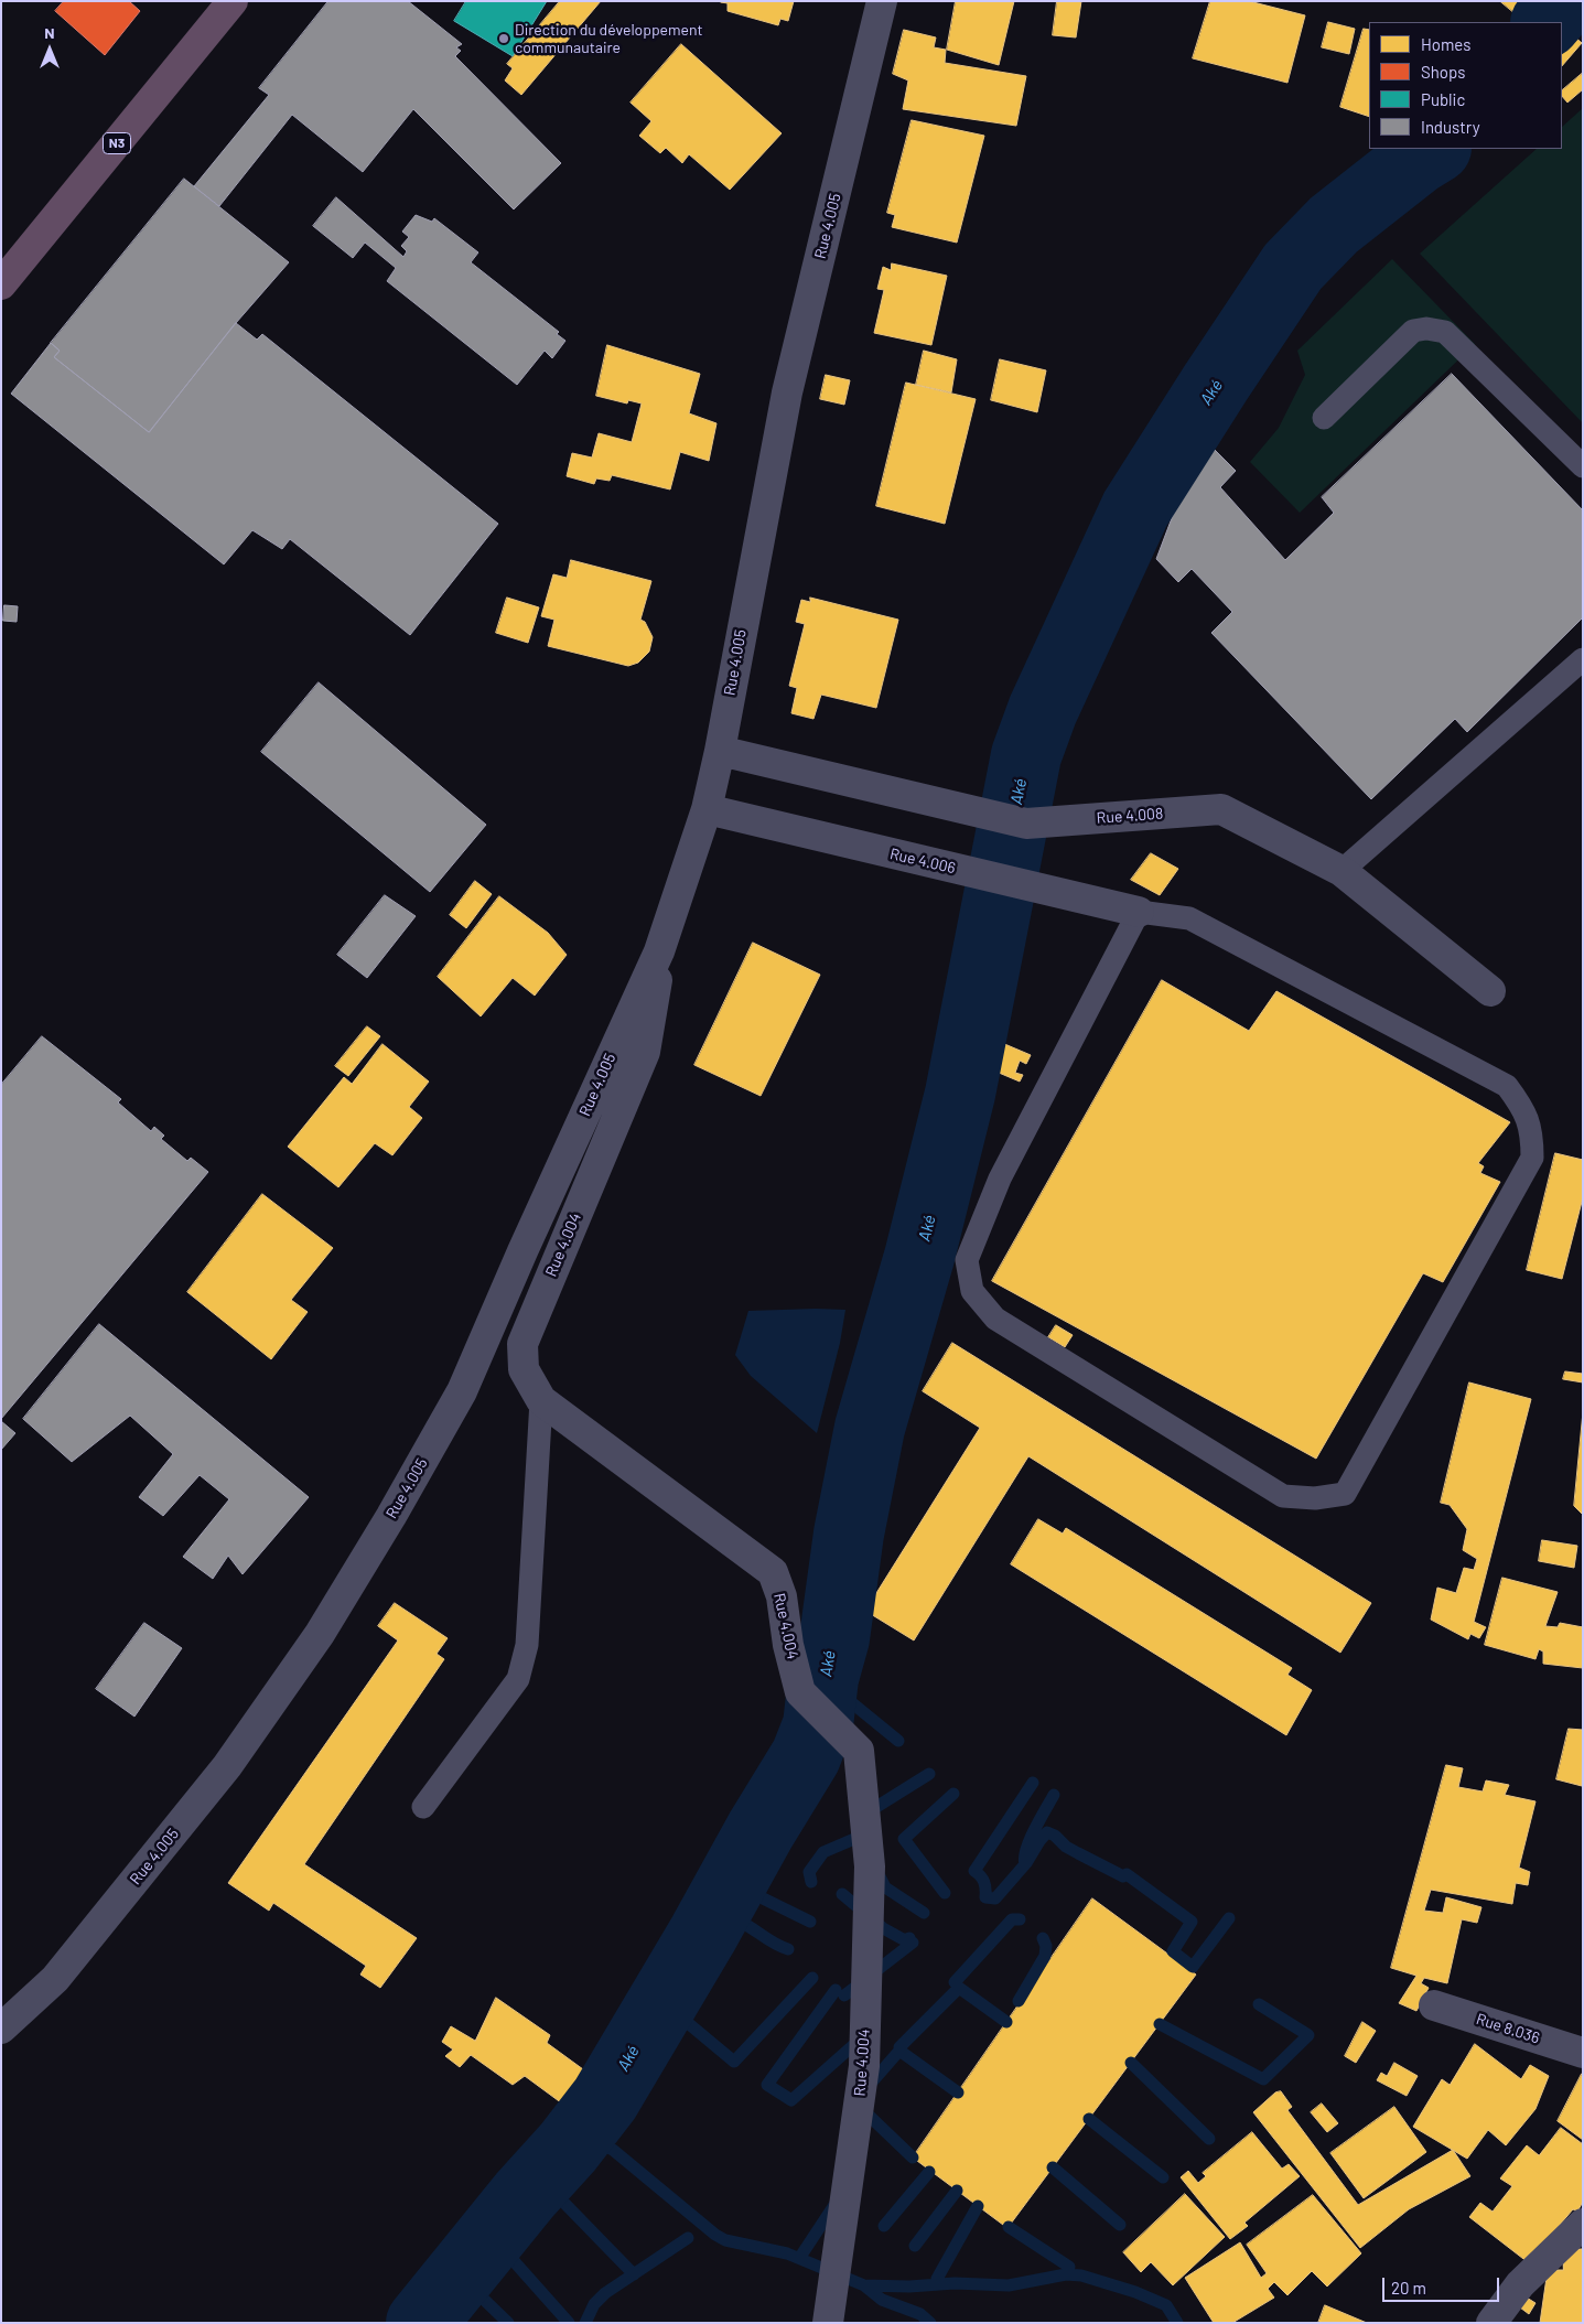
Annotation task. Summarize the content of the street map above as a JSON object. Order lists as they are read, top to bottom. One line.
{"streets":{"highway":["N3"],"street":["Rue 4.005","Rue 4.008","Rue 4.006","Rue 4.004","Rue 8.036"]},"crossings":[["Rue 4.005","Rue 4.008"],["Rue 4.005","Rue 4.006"],["Rue 4.005","Rue 4.004"]],"water":["Aké"],"places":["Direction du développement communautaire"],"legend":["Homes","Shops","Public","Industry"],"scale_bar":"20 m","north":"top"}
